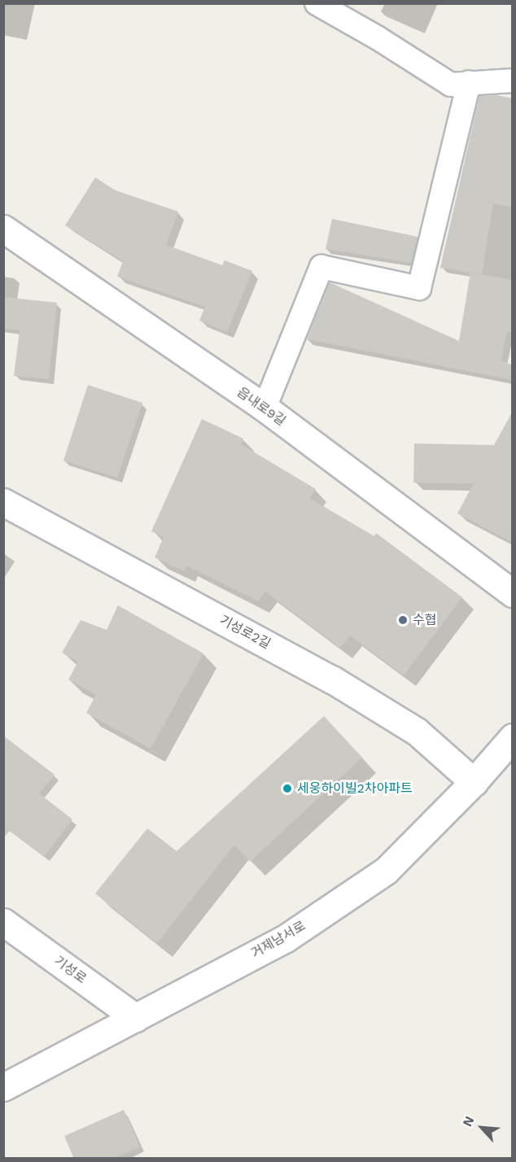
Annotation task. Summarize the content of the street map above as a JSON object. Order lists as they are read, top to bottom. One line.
{"streets":{"street":["읍내로9길","기성로2길","거제남서로","기성로"]},"crossings":[["기성로2길","거제남서로"],["거제남서로","기성로"]],"places":["수협","세웅하이빌2차아파트"],"north":"top left"}
